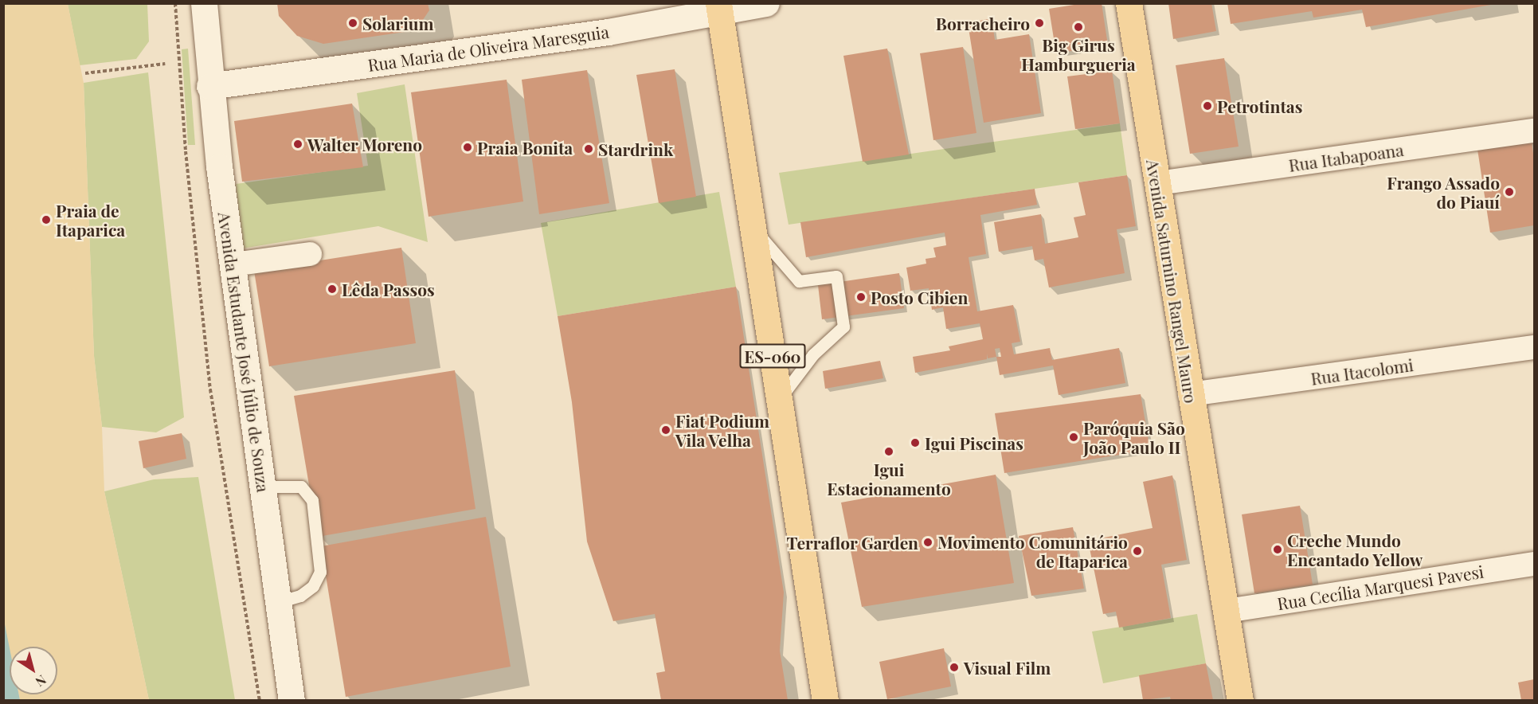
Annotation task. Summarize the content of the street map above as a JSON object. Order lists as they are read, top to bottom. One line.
{"streets":{"main road":["Avenida Saturnino Rangel Mauro","ES-060"],"street":["Rua Maria de Oliveira Maresguia","Rua Itabapoana","Avenida Estudante José Júlio de Souza","Rua Itacolomi","Rua Cecília Marquesi Pavesi"]},"crossings":[["Rua Maria de Oliveira Maresguia","Avenida Estudante José Júlio de Souza"],["Rua Maria de Oliveira Maresguia","ES-060"],["Rua Itabapoana","Avenida Saturnino Rangel Mauro"],["Avenida Saturnino Rangel Mauro","Rua Itacolomi"],["Avenida Saturnino Rangel Mauro","Rua Cecília Marquesi Pavesi"]],"places":["Solarium","Borracheiro","Big Girus Hamburgueria","Petrotintas","Walter Moreno","Praia Bonita","Stardrink","Frango Assado do Piauí","Praia de Itaparica","Lêda Passos","Posto Cibien","Fiat Podium Vila Velha","Paróquia São João Paulo II","Igui Piscinas","Igui Estacionamento","Terraflor Garden","Creche Mundo Encantado Yellow","Movimento Comunitário de Itaparica","Visual Film"],"north":"bottom right"}
